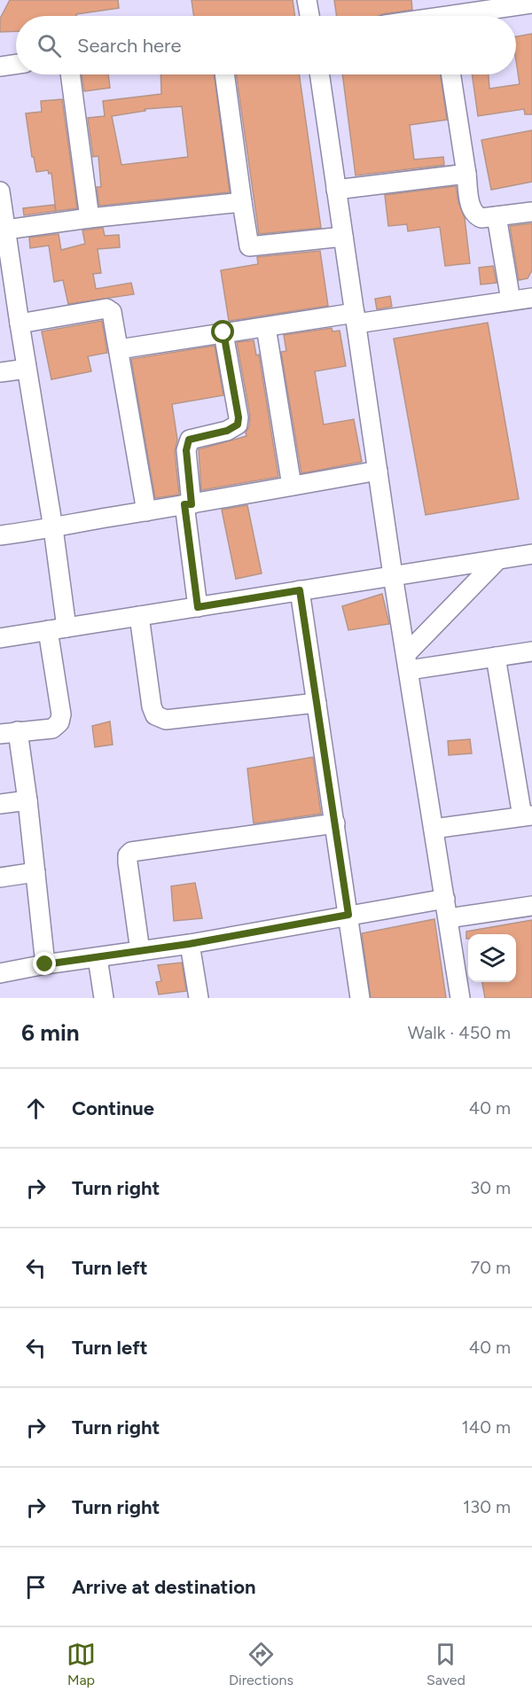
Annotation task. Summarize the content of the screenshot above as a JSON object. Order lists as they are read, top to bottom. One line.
{"page":{"search":"Search here","heading":["6 min","Walk · 450 m"],"list":[["Continue","40 m"],["Turn right","30 m"],["Turn left","70 m"],["Turn left","40 m"],["Turn right","140 m"],["Turn right","130 m"],"Arrive at destination"],"nav":["Map","Directions","Saved"]}}
